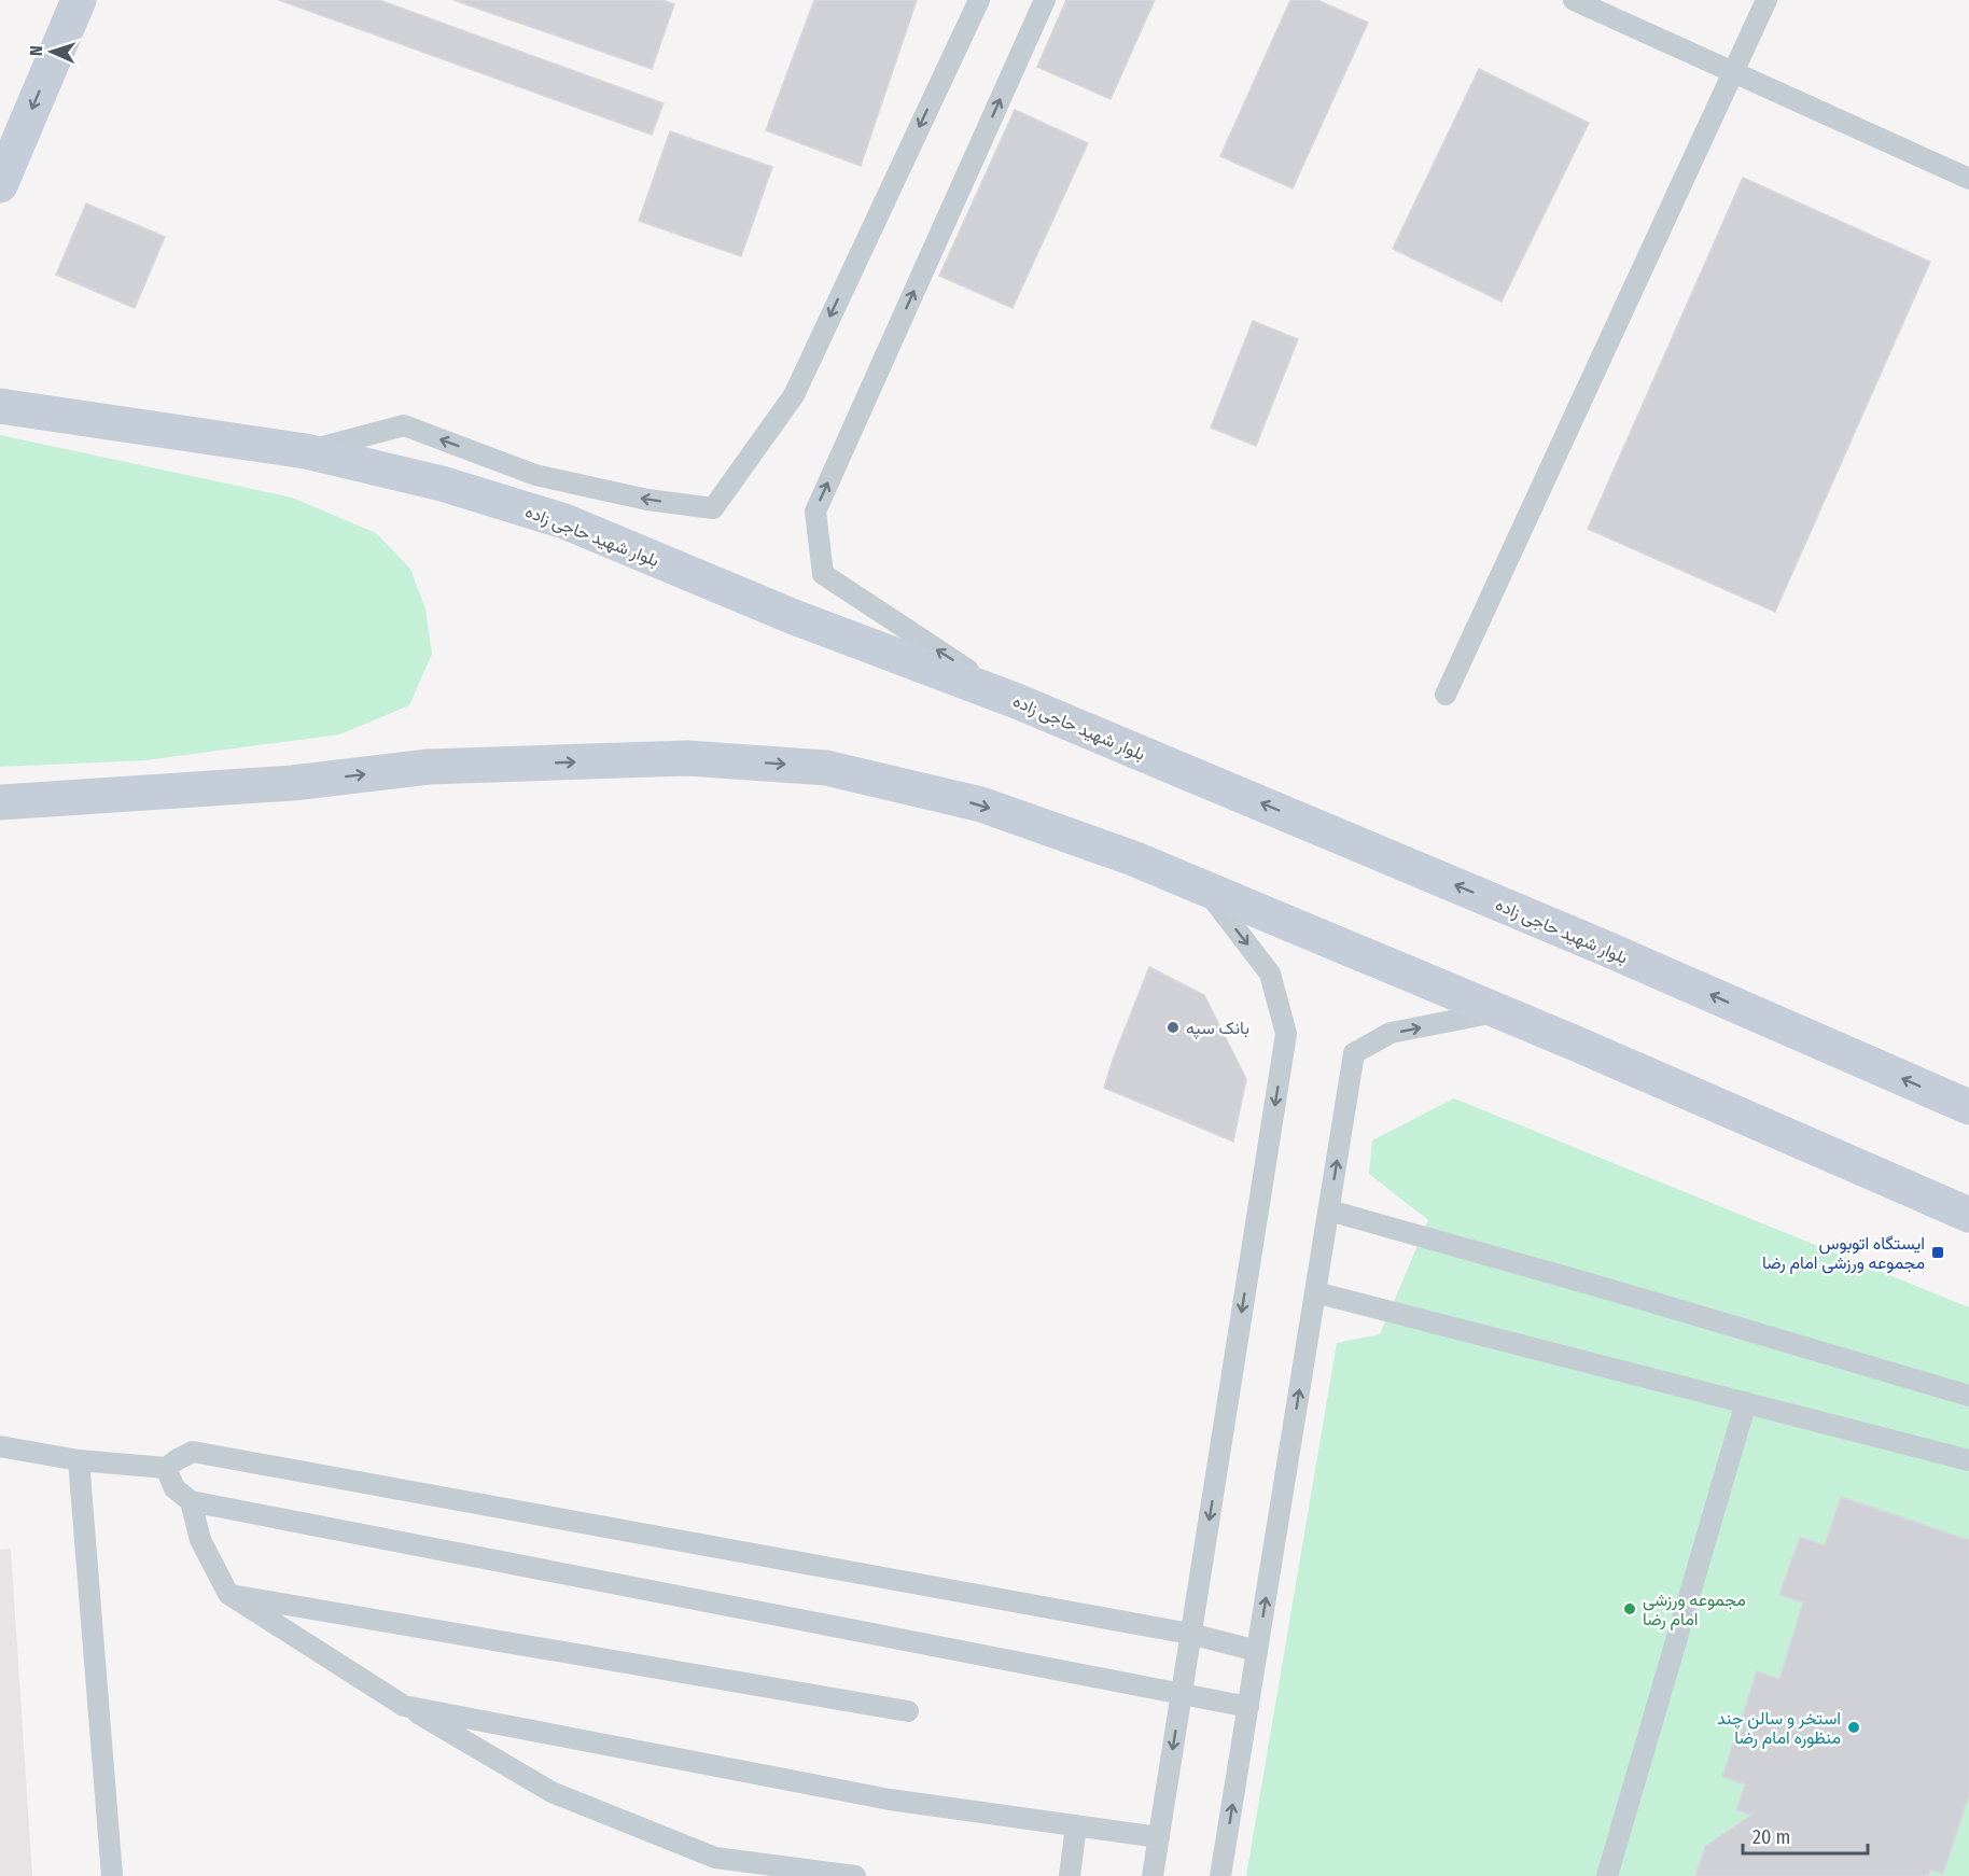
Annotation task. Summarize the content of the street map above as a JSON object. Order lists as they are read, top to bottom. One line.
{"streets":{"main road":["بلوار شهید حاجی زاده"]},"places":{"other":["بانک سپه","مجموعه ورزشی امام رضا","استخر و سالن چند منظوره امام رضا"],"transit":["ایستگاه اتوبوس مجموعه ورزشی امام رضا"]},"scale_bar":"20 m","north":"left"}
